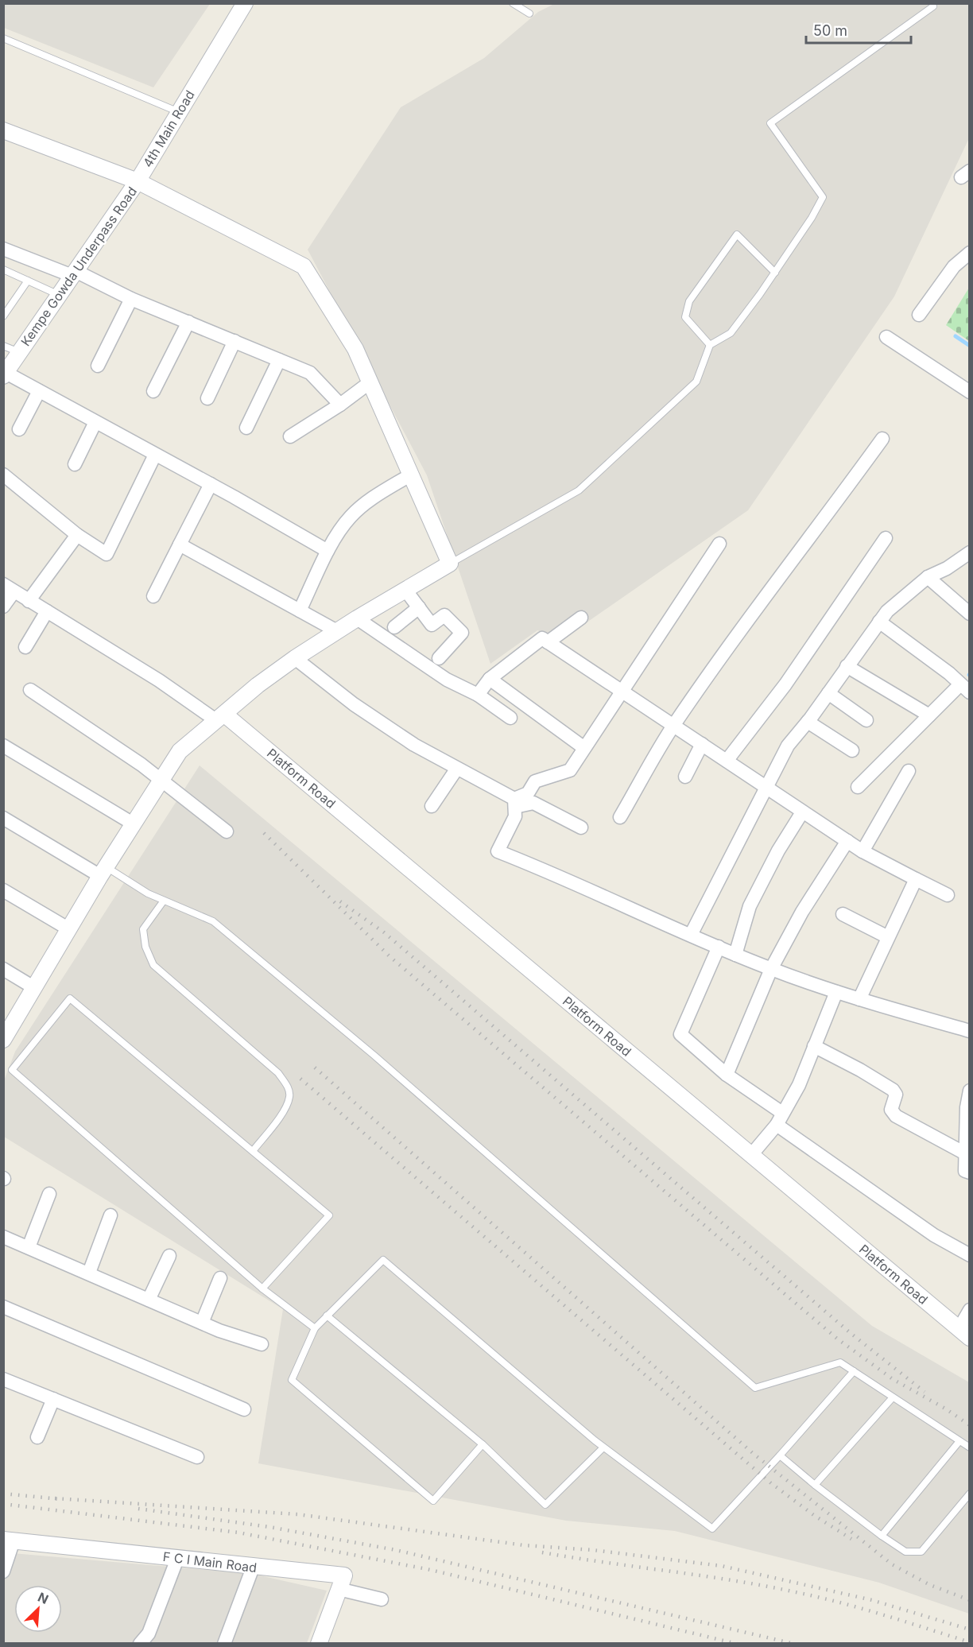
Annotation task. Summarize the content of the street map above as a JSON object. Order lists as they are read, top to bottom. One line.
{"streets":{"street":["4th Main Road","Kempe Gowda Underpass Road","Platform Road","F C I Main Road"]},"crossings":[["4th Main Road","Kempe Gowda Underpass Road"]],"scale_bar":"50 m","north":"top right"}
